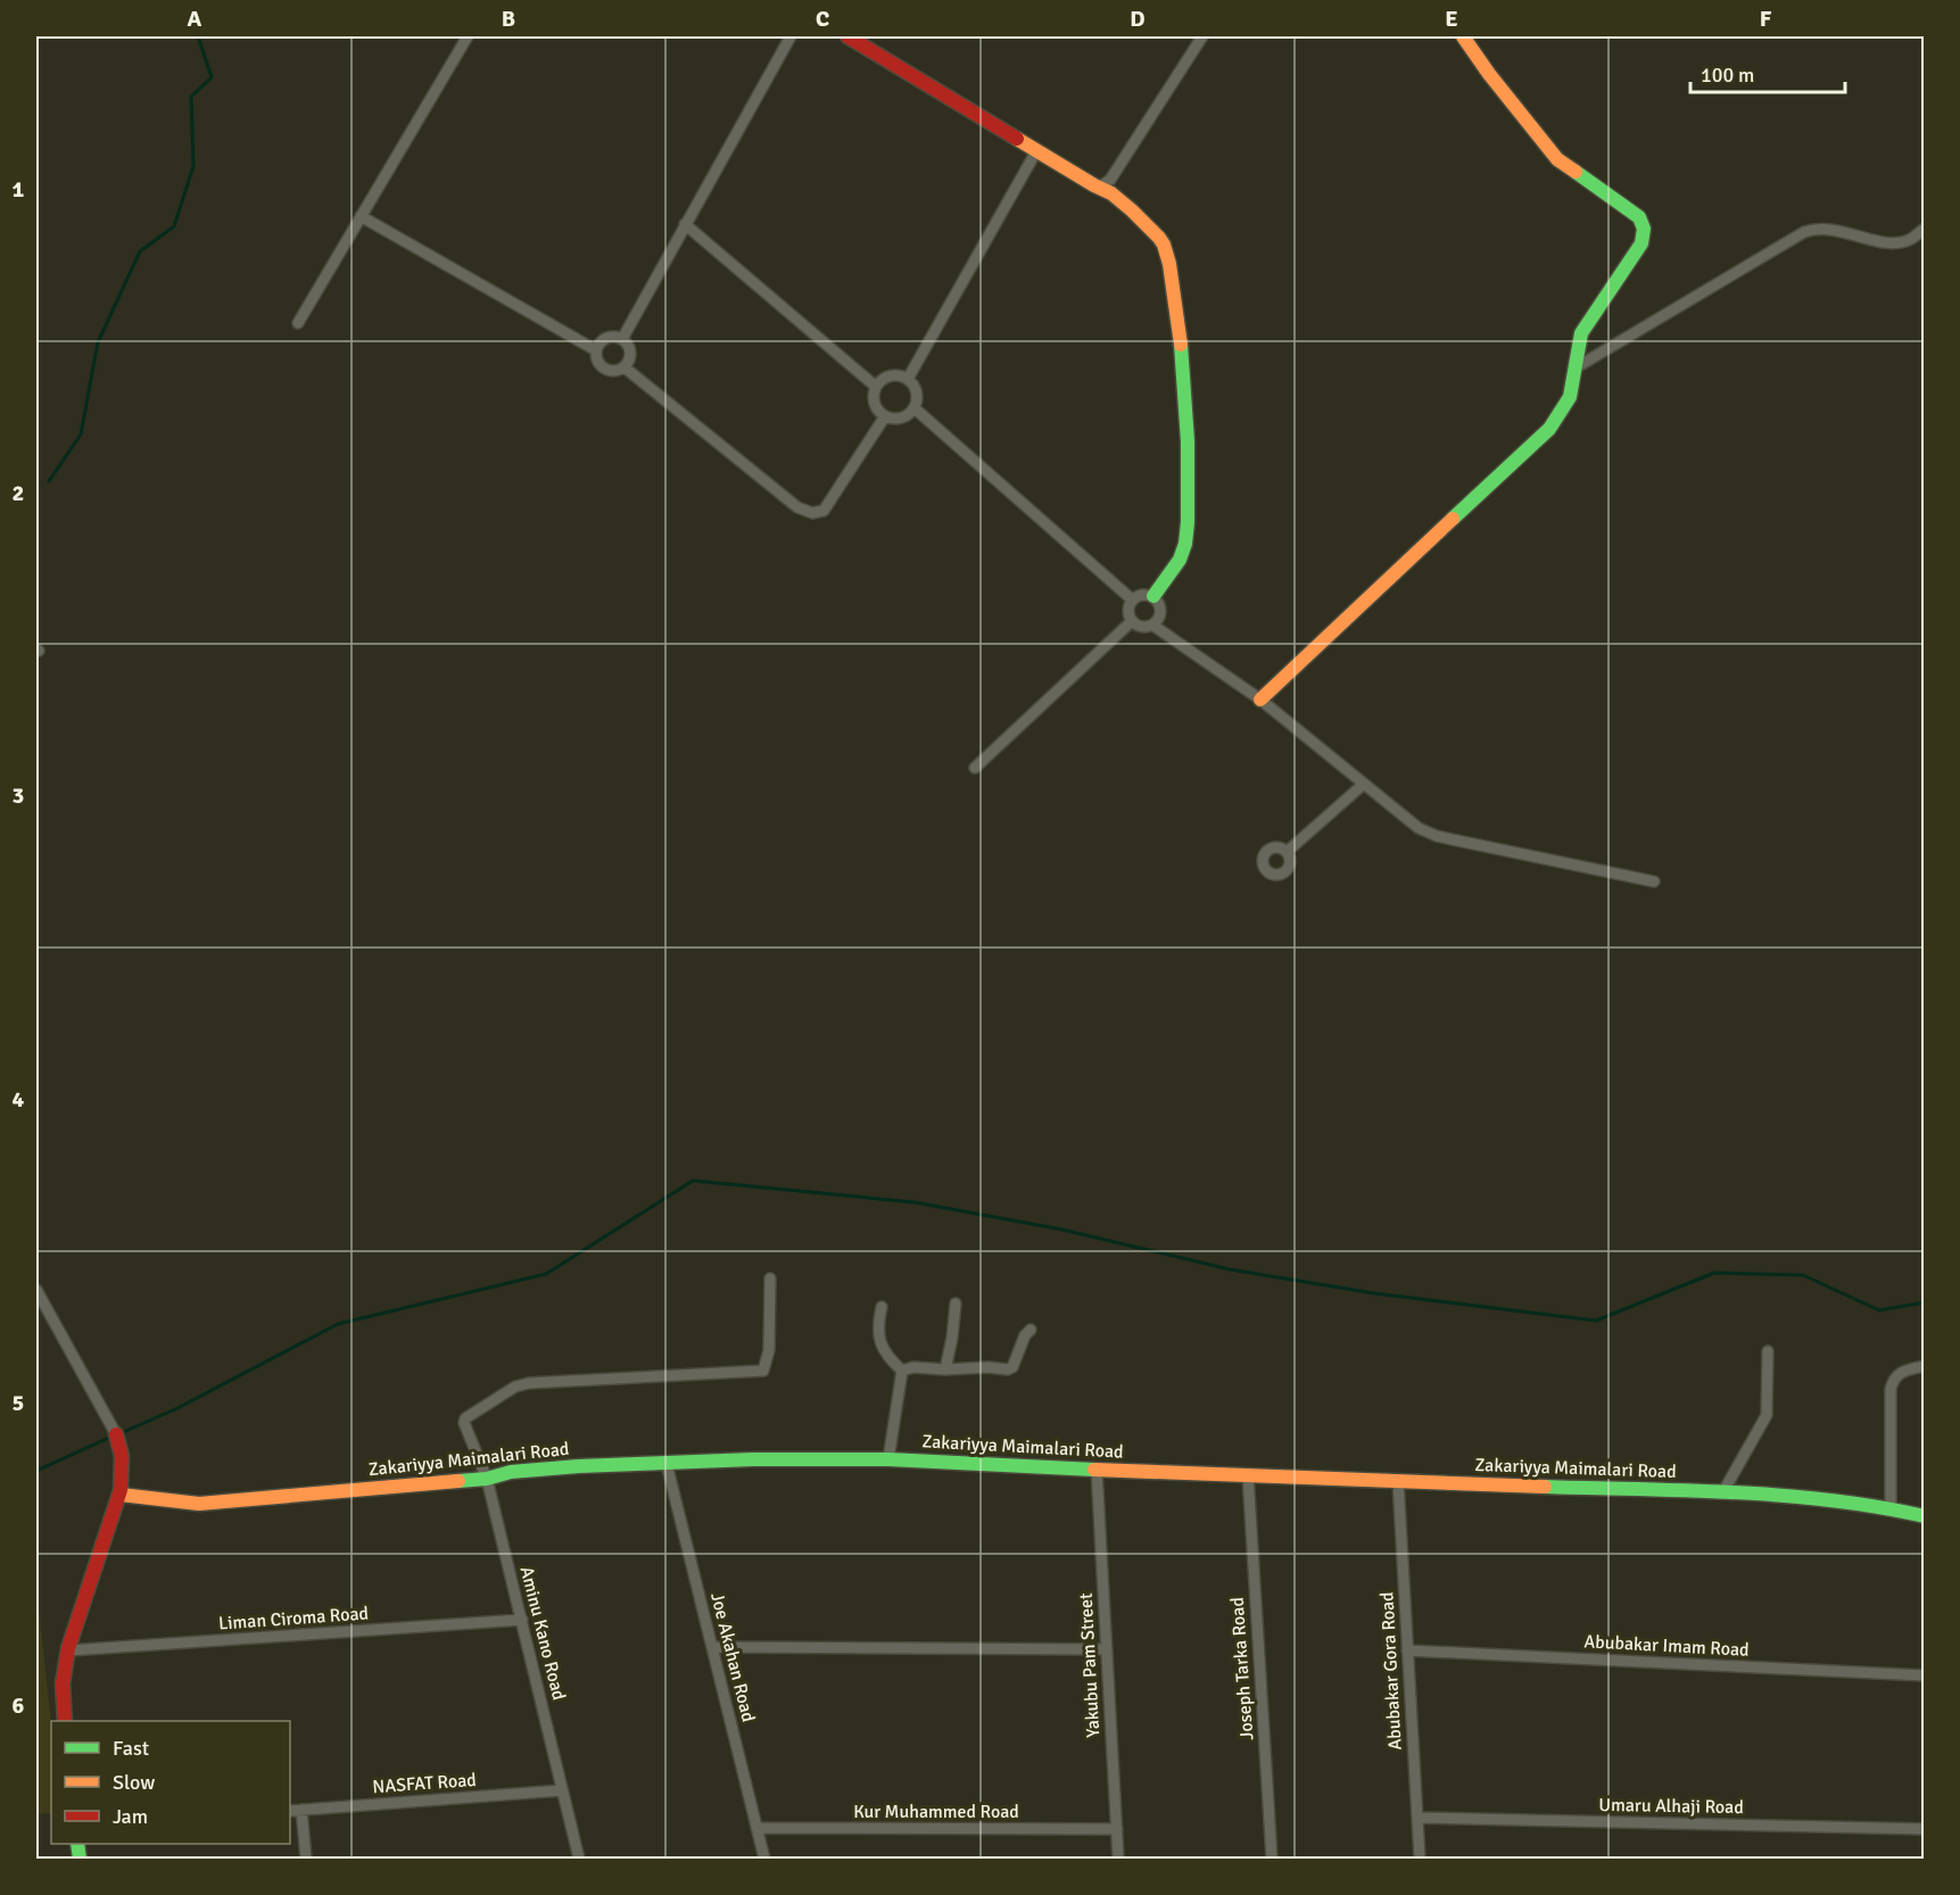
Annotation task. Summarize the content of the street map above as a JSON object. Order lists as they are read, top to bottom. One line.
{"streets":{"street":["Zakariyya Maimalari Road","Liman Ciroma Road","Aminu Kano Road","Abubakar Imam Road","Joe Akahan Road","Yakubu Pam Street","Joseph Tarka Road","Abubakar Gora Road","NASFAT Road","Umaru Alhaji Road","Kur Muhammed Road"]},"crossings":[["Zakariyya Maimalari Road","Aminu Kano Road"],["Zakariyya Maimalari Road","Joe Akahan Road"],["Zakariyya Maimalari Road","Yakubu Pam Street"],["Zakariyya Maimalari Road","Joseph Tarka Road"],["Zakariyya Maimalari Road","Abubakar Gora Road"],["Liman Ciroma Road","Aminu Kano Road"],["Aminu Kano Road","NASFAT Road"],["Abubakar Imam Road","Abubakar Gora Road"],["Joe Akahan Road","Kur Muhammed Road"],["Yakubu Pam Street","Kur Muhammed Road"],["Abubakar Gora Road","Umaru Alhaji Road"]],"legend":["Fast","Slow","Jam"],"scale_bar":"100 m","grid":{"columns":["A","B","C","D","E","F"],"rows":["1","2","3","4","5","6"]}}
